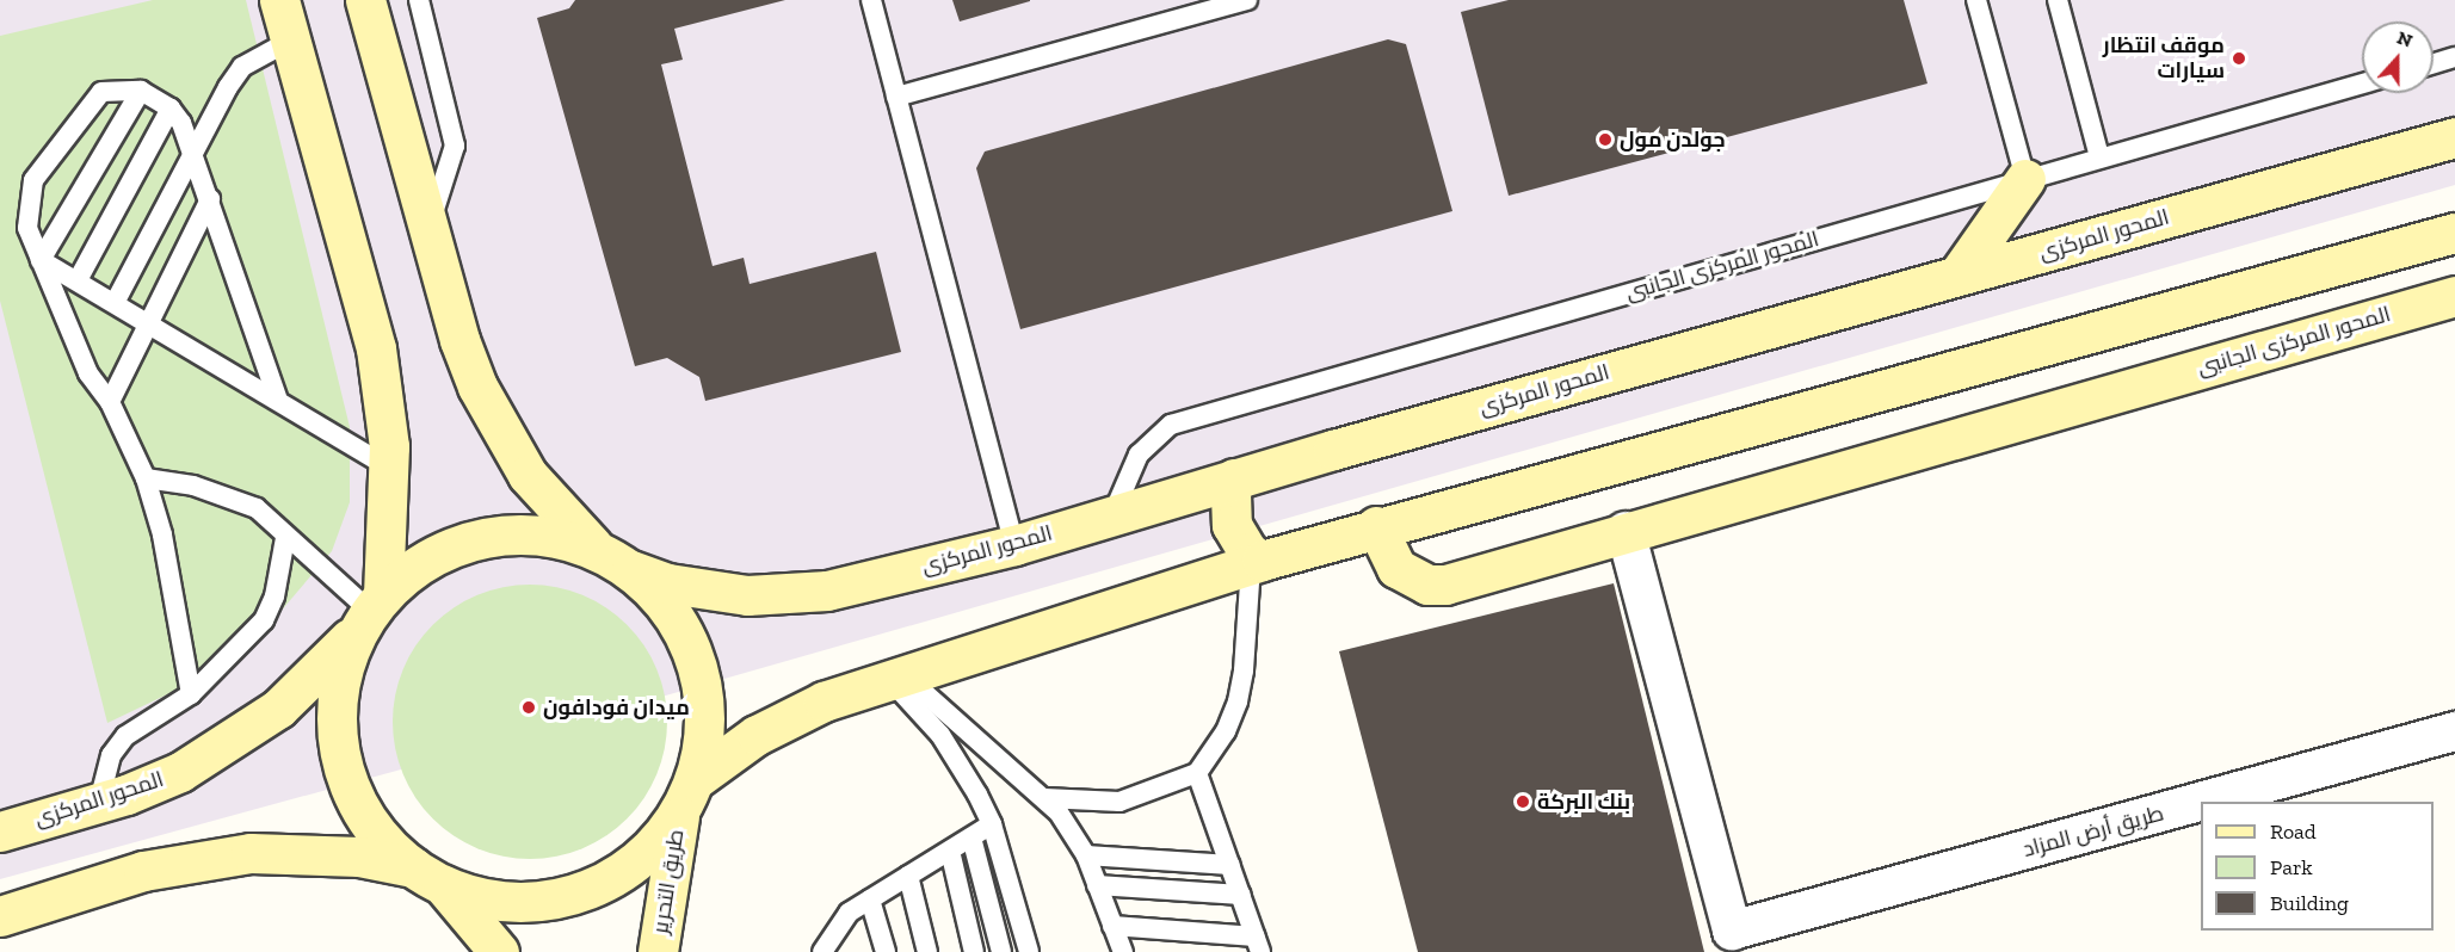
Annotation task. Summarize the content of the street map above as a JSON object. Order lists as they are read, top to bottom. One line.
{"streets":{"main road":["المحور المركزى","المحور المركزى الجانبى","طريق التحرير"],"street":["طريق أرض المزاد"]},"crossings":[["المحور المركزى","المحور المركزى الجانبى"],["المحور المركزى الجانبى","طريق أرض المزاد"]],"places":["موقف انتظار سيارات","جولدن مول","ميدان فودافون","بنك البركة"],"legend":["Road","Park","Building"],"north":"top"}
